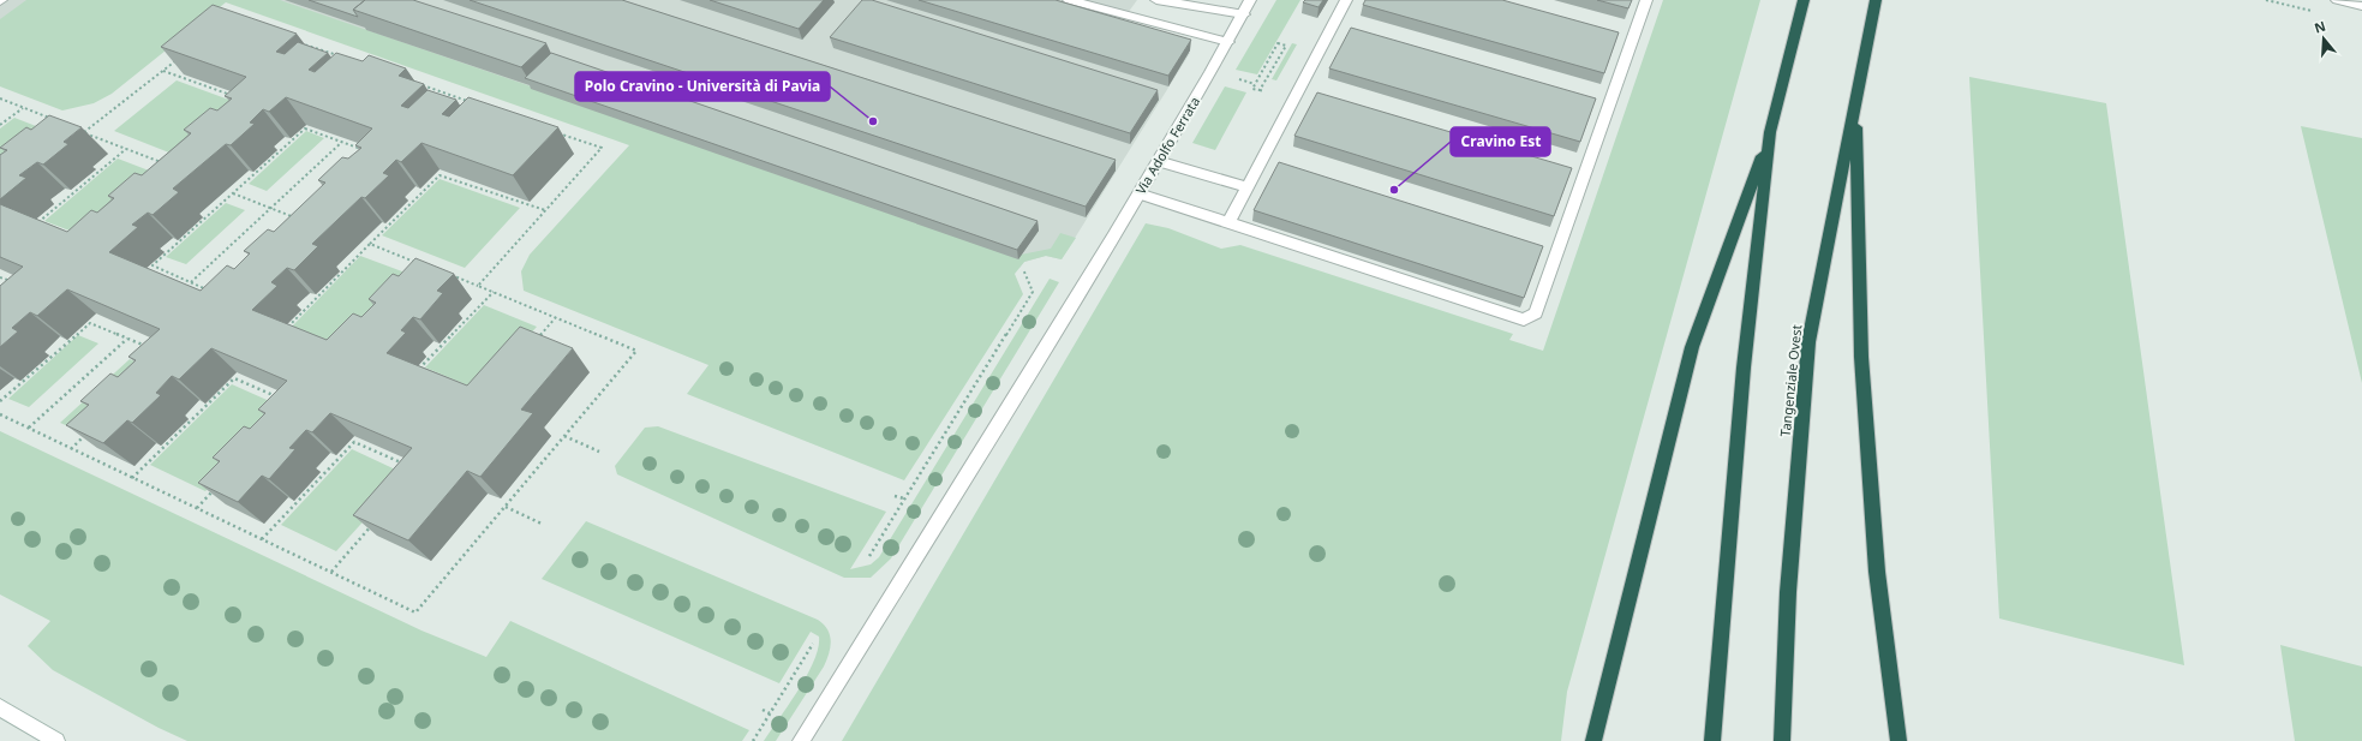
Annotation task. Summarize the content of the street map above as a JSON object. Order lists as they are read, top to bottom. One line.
{"streets":{"highway":["Tangenziale Ovest"],"street":["Via Adolfo Ferrata"]},"places":["Polo Cravino - Università di Pavia","Cravino Est"],"north":"top"}
